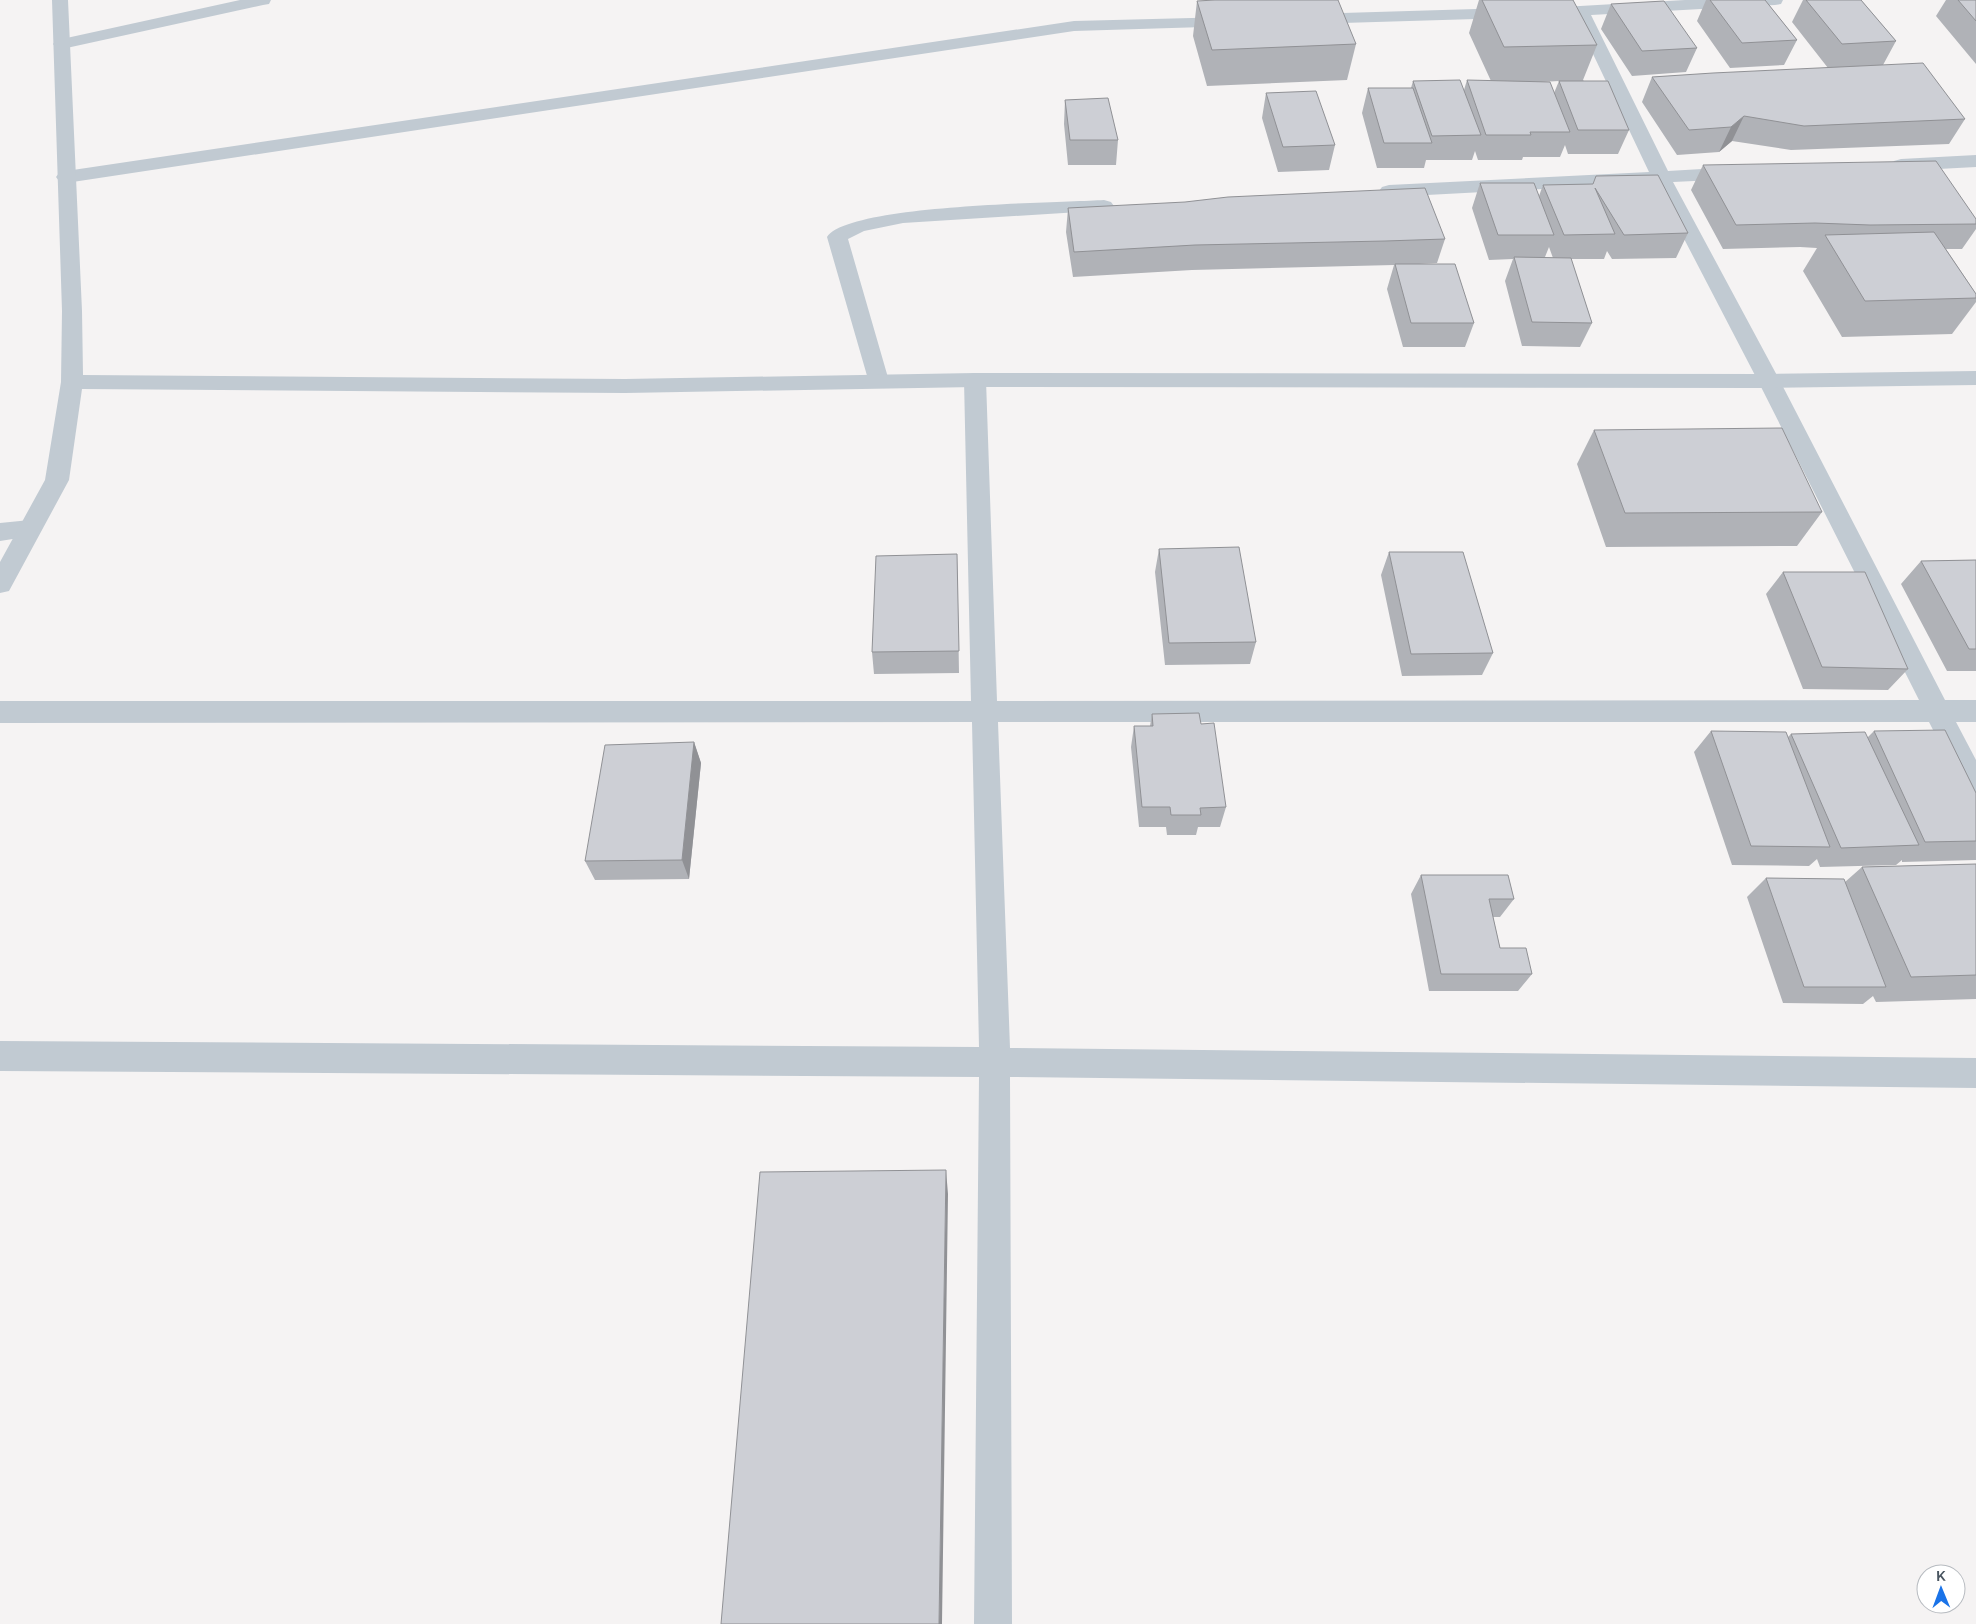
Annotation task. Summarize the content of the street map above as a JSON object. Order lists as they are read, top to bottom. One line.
{"north":"top"}
